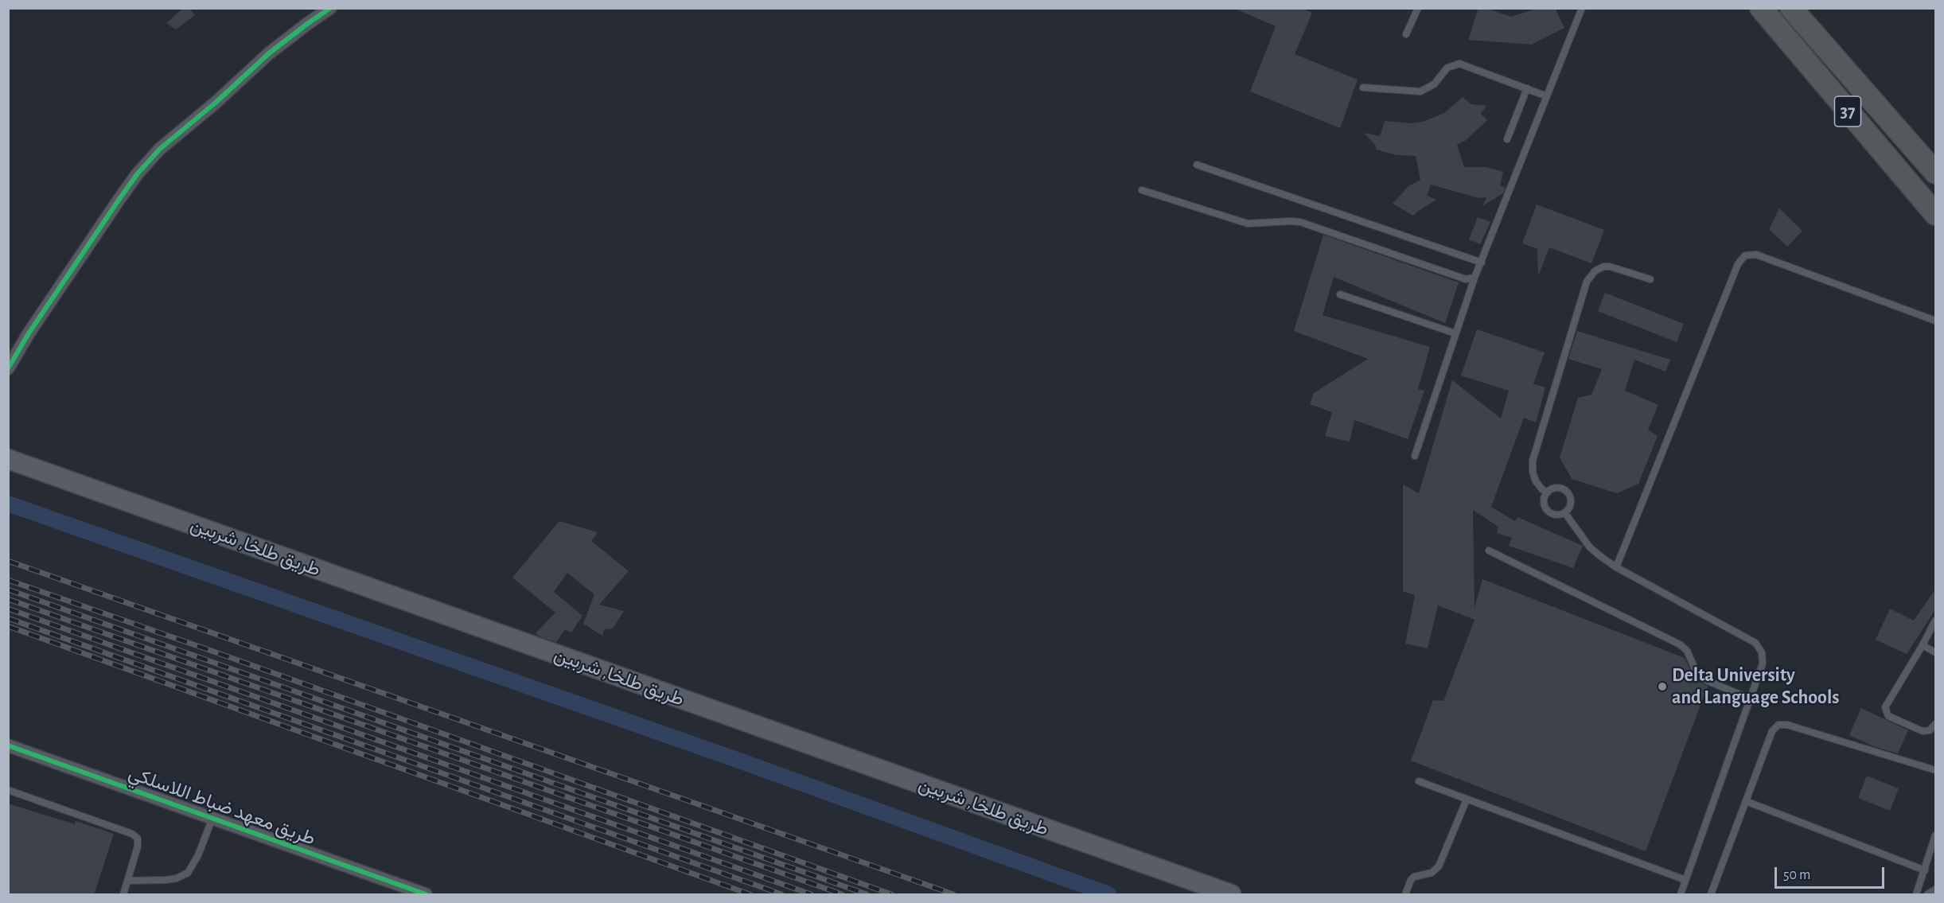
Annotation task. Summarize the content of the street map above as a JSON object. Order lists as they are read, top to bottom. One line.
{"streets":{"highway":["37"],"main road":["طريق طلخا, شربين"],"street":["طريق معهد ضباط اللاسلكي"]},"places":["Delta University and Language Schools"],"scale_bar":"50 m"}
